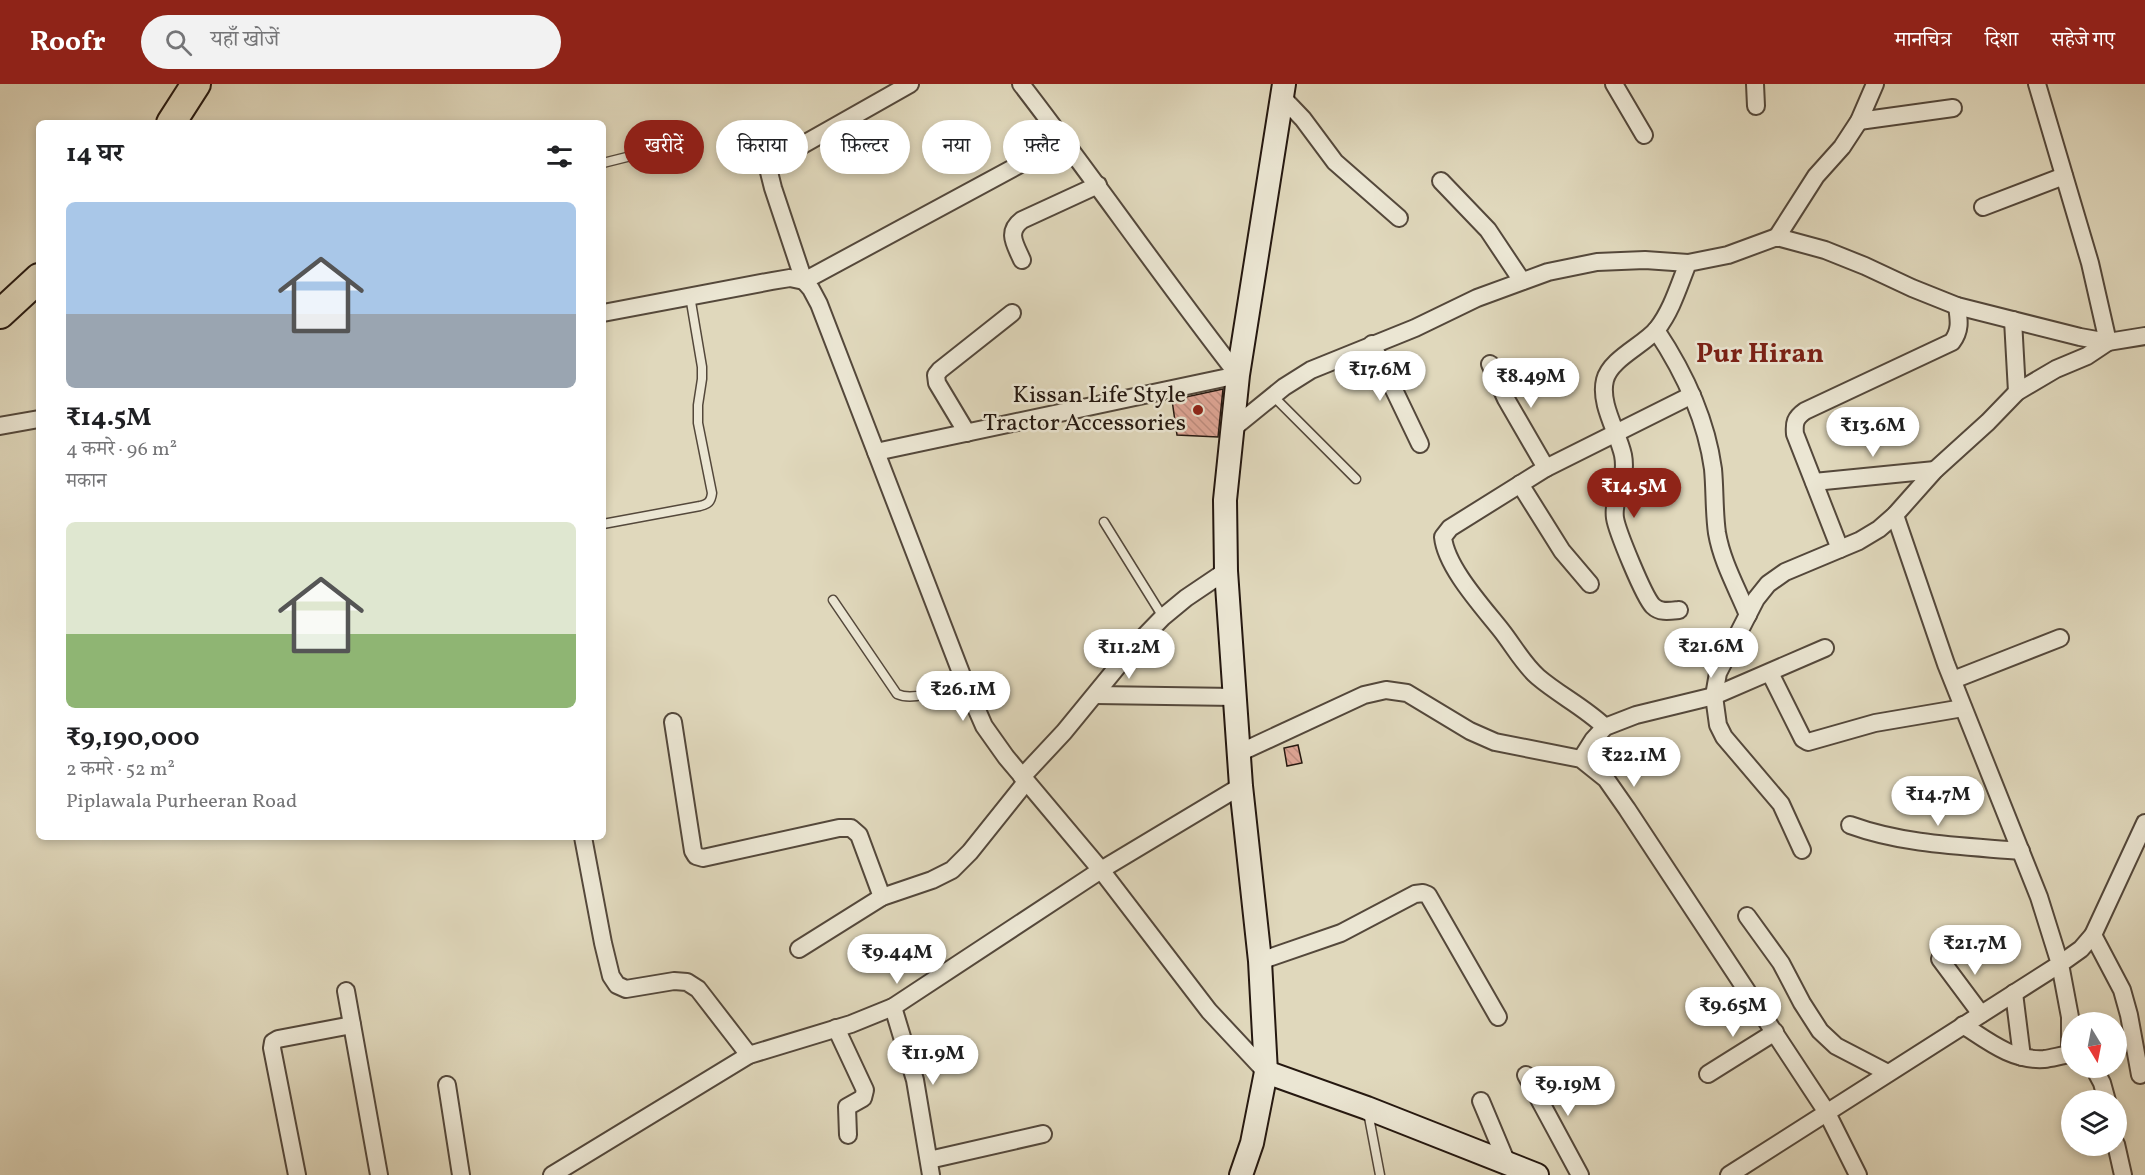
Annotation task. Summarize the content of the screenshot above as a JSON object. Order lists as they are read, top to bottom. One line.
{"districts":["Pur Hiran"],"places":["Kissan Life Style Tractor Accessories"],"north":"bottom","page":{"header":"Roofr","search":"यहाँ खोजें","nav":["मानचित्र","दिशा","सहेजे गए"],"chip":["खरीदें","किराया","फ़िल्टर","नया","फ़्लैट"],"heading":"14 घर","list":[{"name":"₹14.5M","note":"4 कमरे · 96 m² · मकान"},{"name":"₹9,190,000","note":"2 कमरे · 52 m² · Piplawala Purheeran Road"}],"price":["₹17.6M","₹8.49M","₹13.6M","₹14.5M","₹21.6M","₹11.2M","₹26.1M","₹22.1M","₹14.7M","₹21.7M","₹9.44M","₹9.65M","₹11.9M","₹9.19M"]}}
